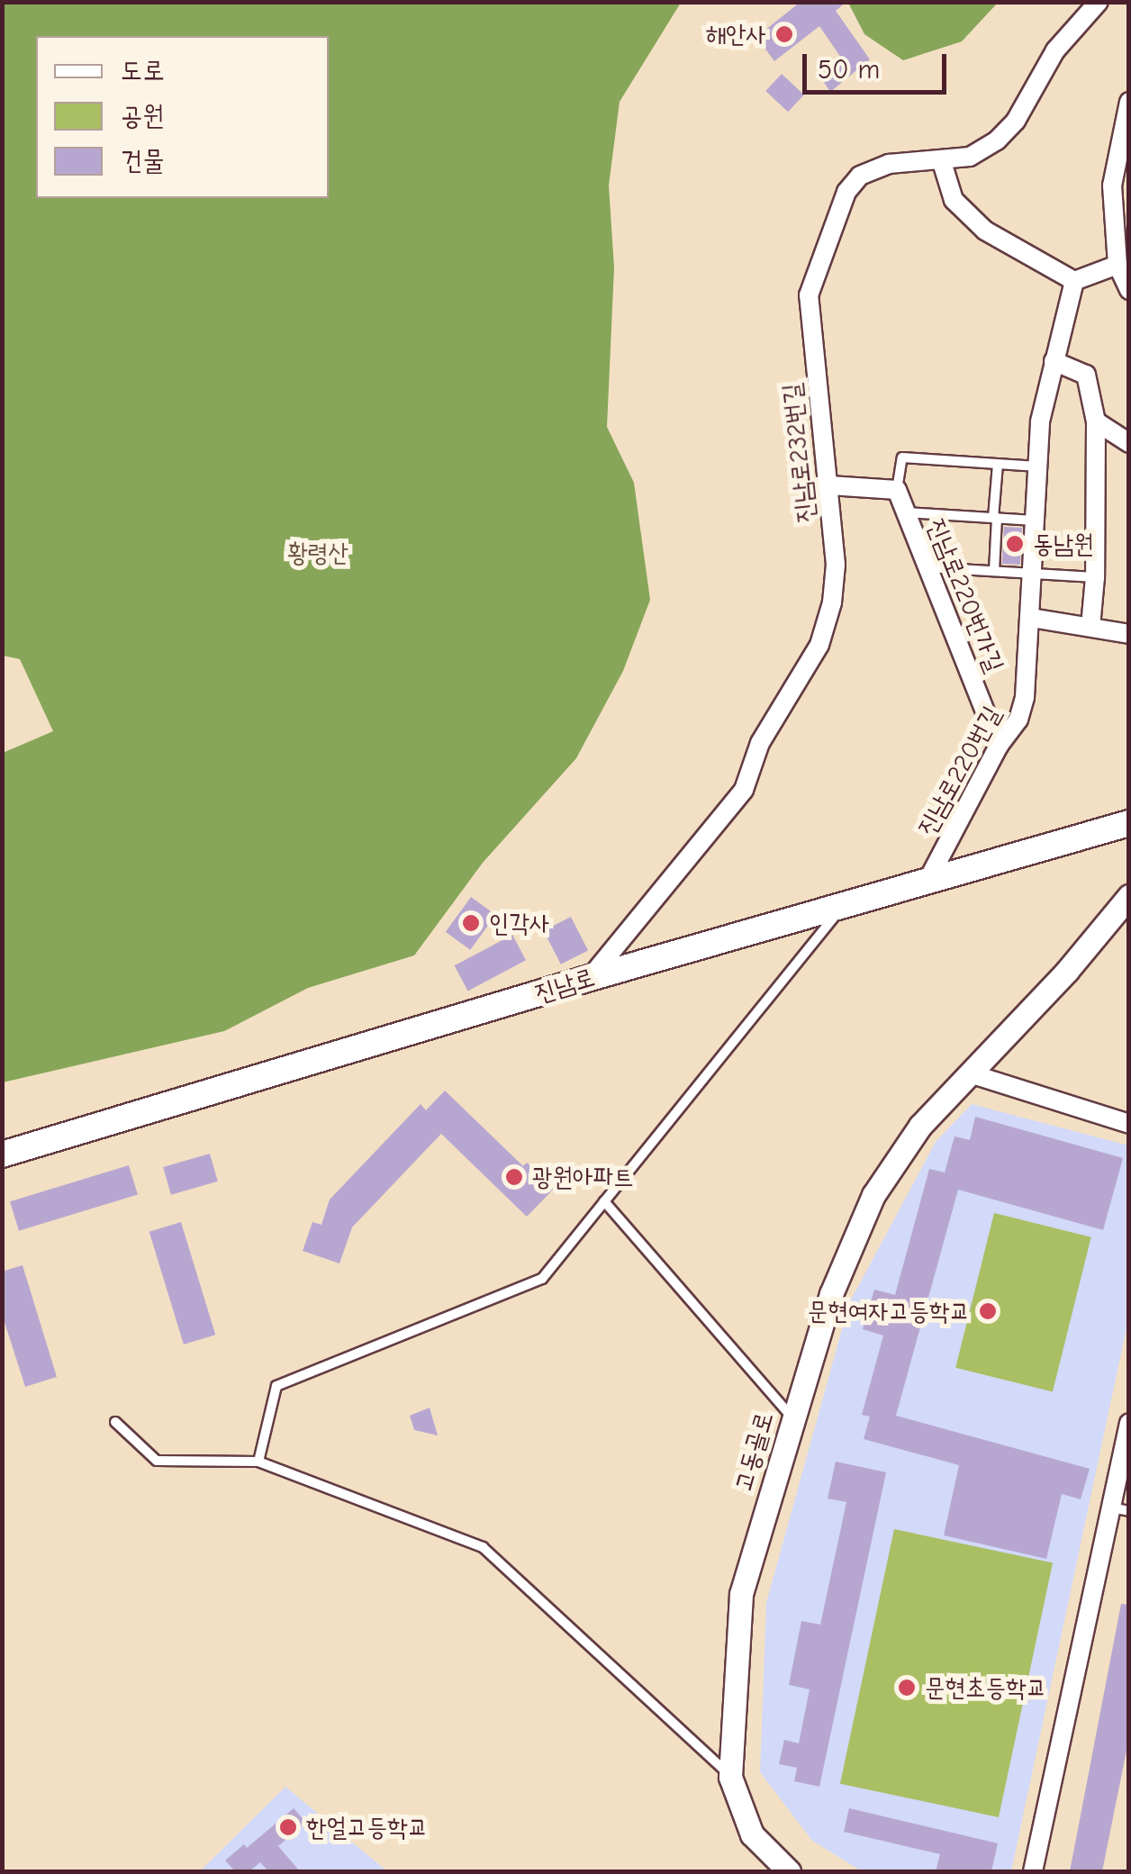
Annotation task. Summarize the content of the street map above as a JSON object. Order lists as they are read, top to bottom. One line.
{"streets":{"main road":["진남로"],"street":["진남로232번길","진남로220번가길","진남로220번길","고동골로"]},"crossings":[["진남로232번길","진남로"],["진남로220번가길","진남로220번길"],["진남로220번길","진남로"]],"parks":["황령산"],"places":["해안사","동남원","인각사","광원아파트","문현여자고등학교","문현초등학교","한얼고등학교"],"legend":["도로","공원","건물"],"scale_bar":"50 m"}
